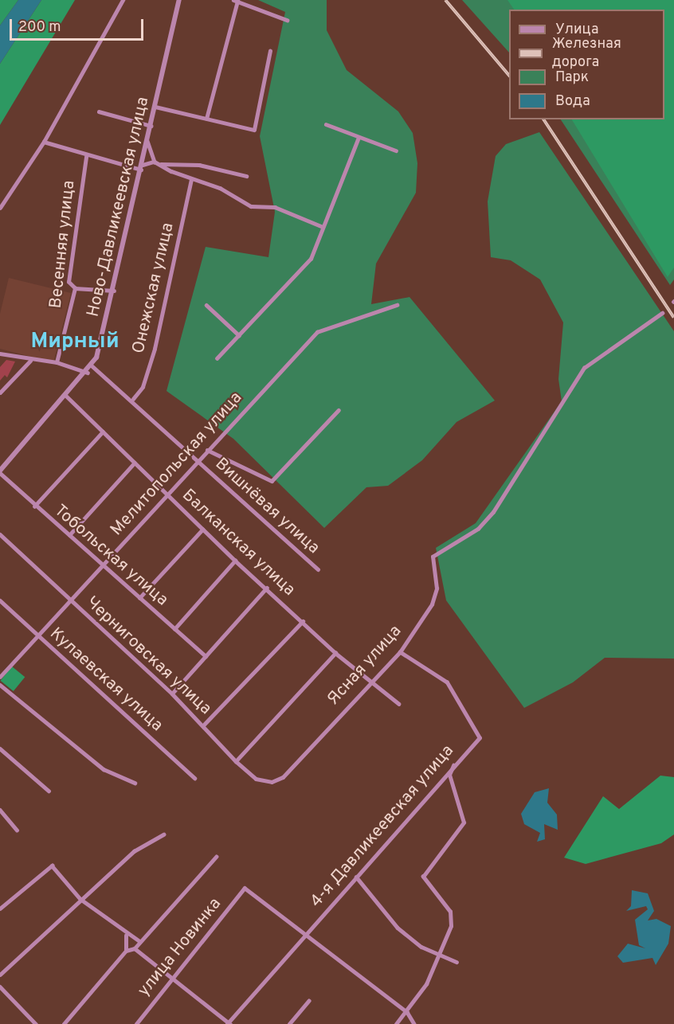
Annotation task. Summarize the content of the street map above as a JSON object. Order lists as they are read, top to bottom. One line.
{"streets":{"street":["Ново-Давликеевская улица","Весенняя улица","Онежская улица","Мелитопольская улица","Вишнёвая улица","Балканская улица","Тобольская улица","Черниговская улица","Ясная улица","Кулаевская улица","4-я Давликеевская улица","улица Новинка"]},"crossings":[["Ново-Давликеевская улица","Вишнёвая улица"],["Ново-Давликеевская улица","Балканская улица"],["Ново-Давликеевская улица","Тобольская улица"],["Онежская улица","Вишнёвая улица"],["Мелитопольская улица","Вишнёвая улица"],["Мелитопольская улица","Балканская улица"],["Мелитопольская улица","Тобольская улица"],["Мелитопольская улица","Черниговская улица"],["Мелитопольская улица","Кулаевская улица"],["Балканская улица","Ясная улица"],["Черниговская улица","Ясная улица"],["Ясная улица","4-я Давликеевская улица"],["4-я Давликеевская улица","улица Новинка"]],"districts":["Мирный"],"legend":["Улица","Железная дорога","Парк","Вода"],"scale_bar":"200 m"}
